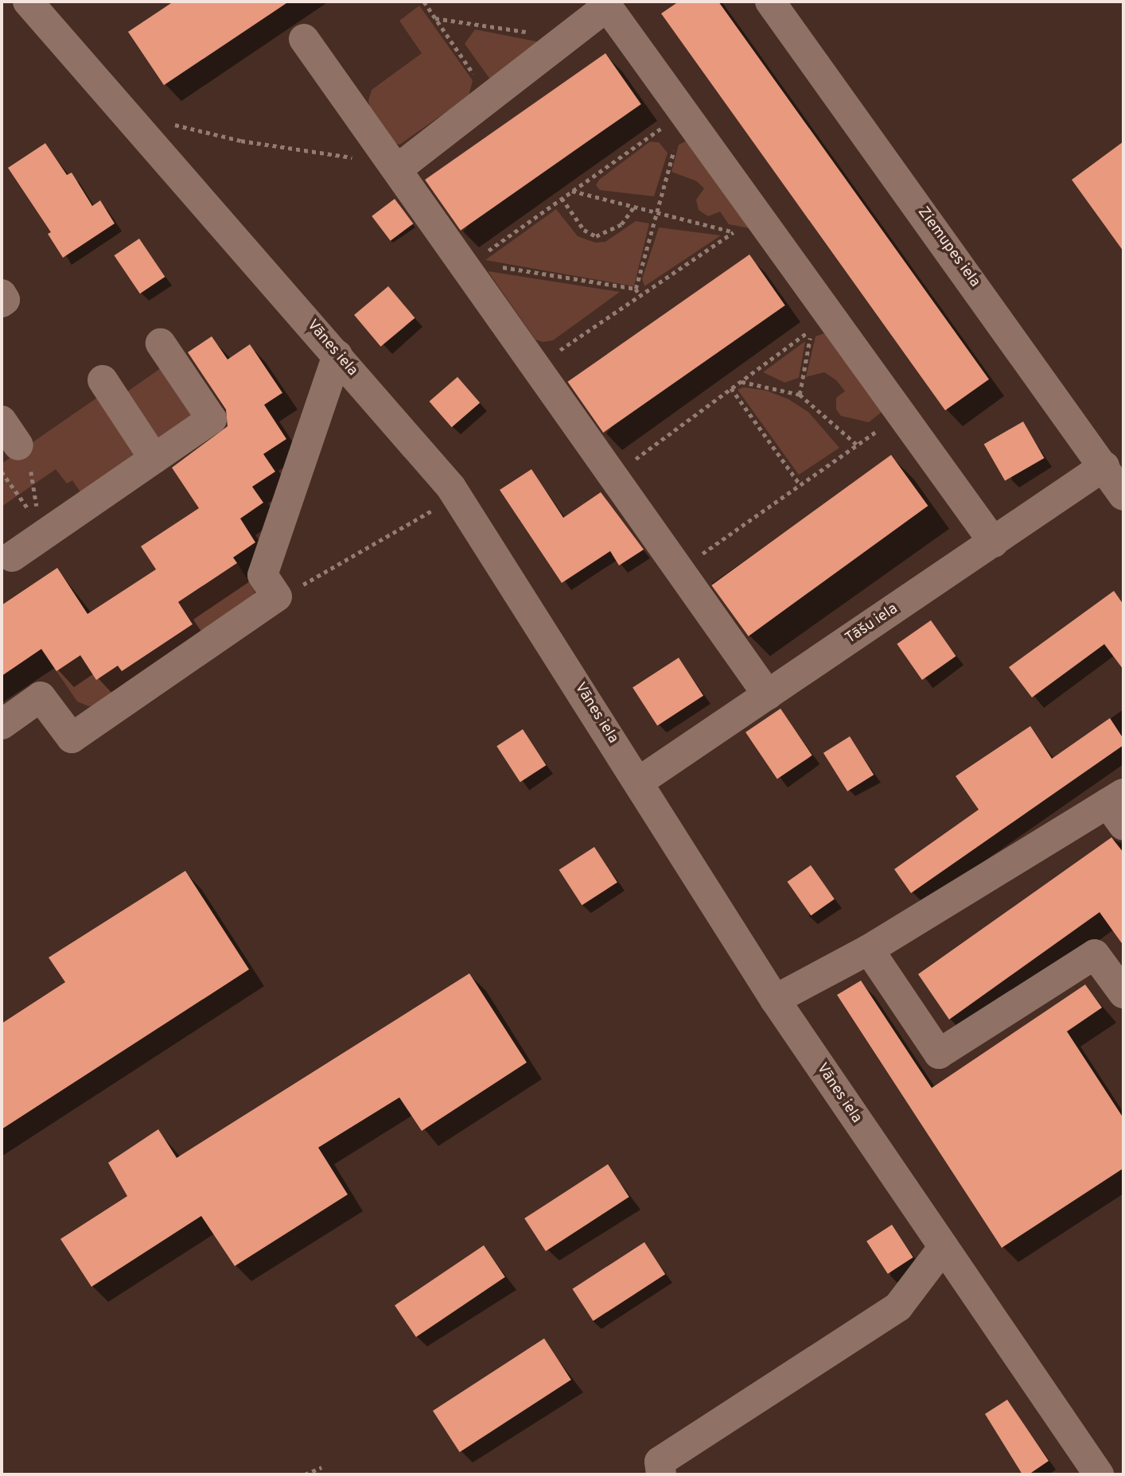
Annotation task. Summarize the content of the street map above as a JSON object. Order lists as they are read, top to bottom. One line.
{"streets":{"street":["Ziemupes iela","Vānes iela","Tāšu iela"]},"crossings":[["Ziemupes iela","Tāšu iela"],["Vānes iela","Tāšu iela"]]}
